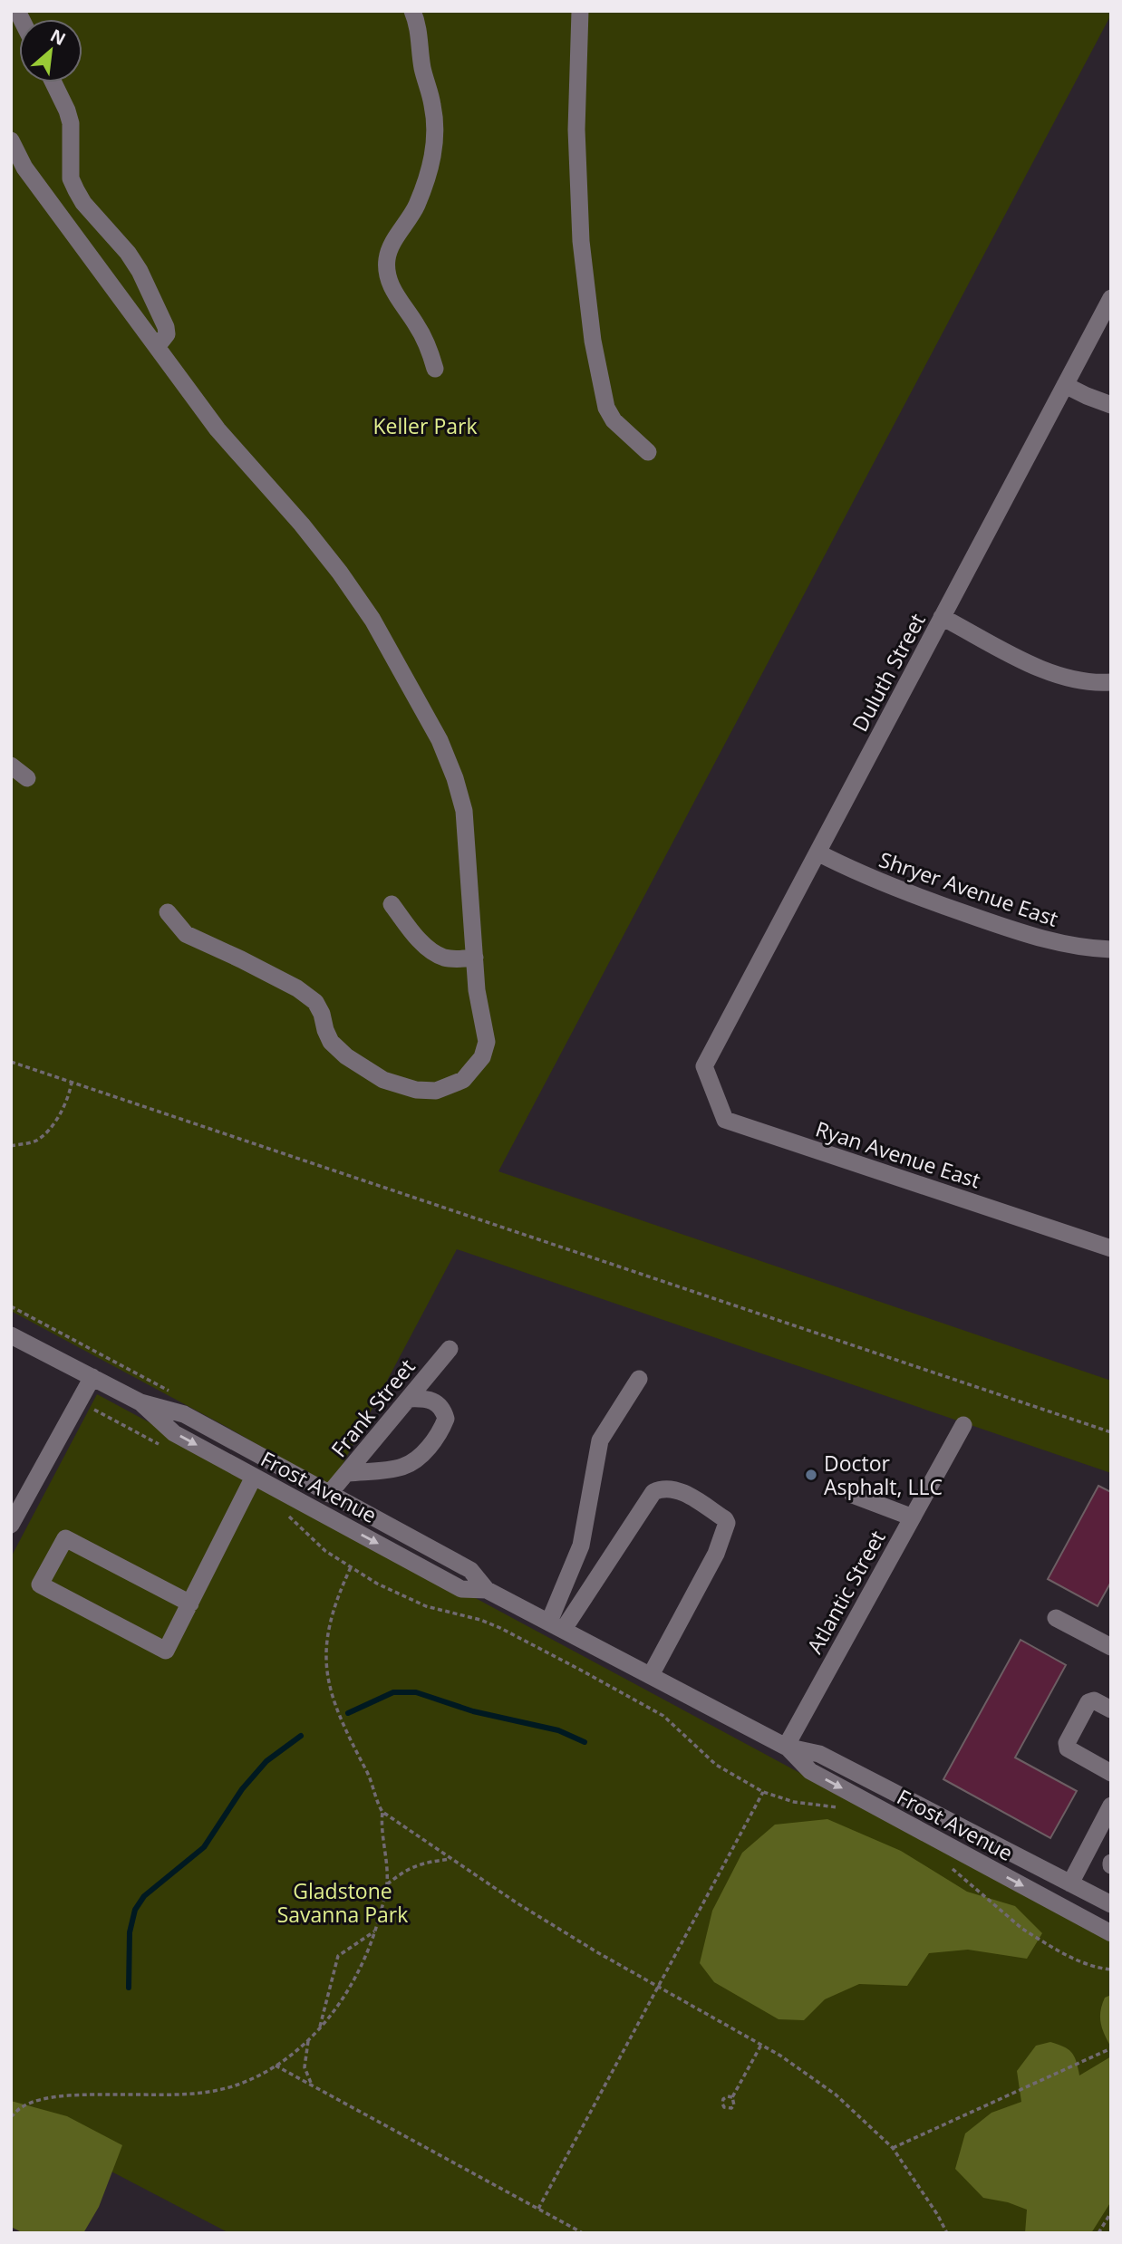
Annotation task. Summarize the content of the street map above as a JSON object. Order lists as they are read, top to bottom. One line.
{"streets":{"street":["Duluth Street","Shryer Avenue East","Ryan Avenue East","Frank Street","Frost Avenue","Atlantic Street"]},"crossings":[["Duluth Street","Shryer Avenue East"],["Duluth Street","Ryan Avenue East"],["Frank Street","Frost Avenue"],["Frost Avenue","Atlantic Street"]],"parks":["Keller Park","Gladstone Savanna Park"],"places":["Doctor Asphalt, LLC"],"north":"top right"}
